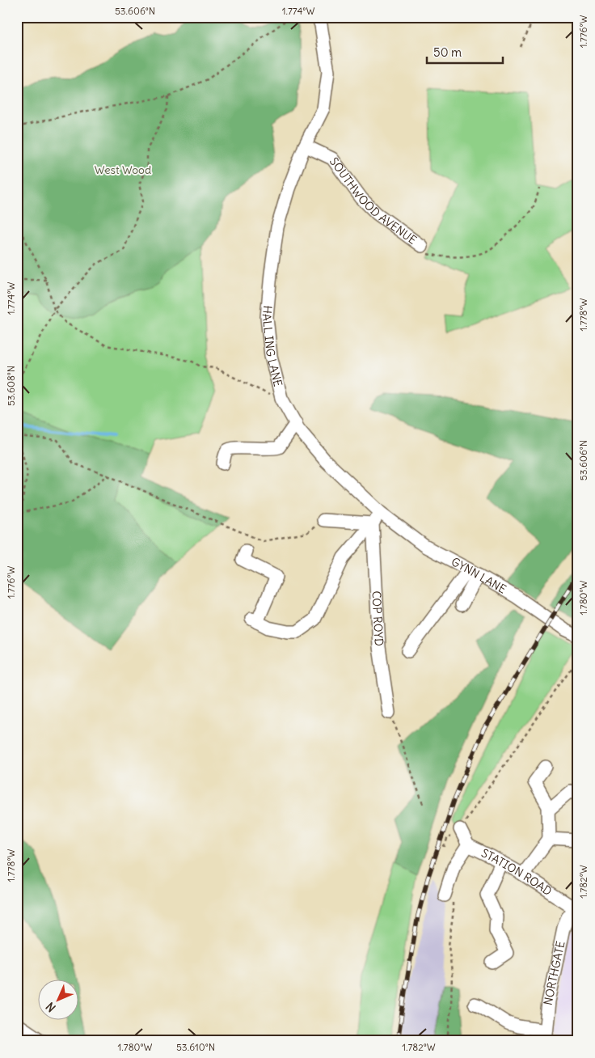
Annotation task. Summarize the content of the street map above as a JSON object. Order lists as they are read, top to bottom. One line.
{"streets":{"street":["SOUTHWOOD AVENUE","HALL ING LANE","GYNN LANE","COP ROYD","STATION ROAD","NORTHGATE"]},"crossings":[["SOUTHWOOD AVENUE","HALL ING LANE"],["HALL ING LANE","GYNN LANE"],["STATION ROAD","NORTHGATE"]],"parks":["West Wood"],"scale_bar":"50 m","north":"bottom left","coordinates":["53.606°N","1.774°W","1.776°W","1.778°W","53.608°N","1.780°W","1.782°W","53.610°N"]}
